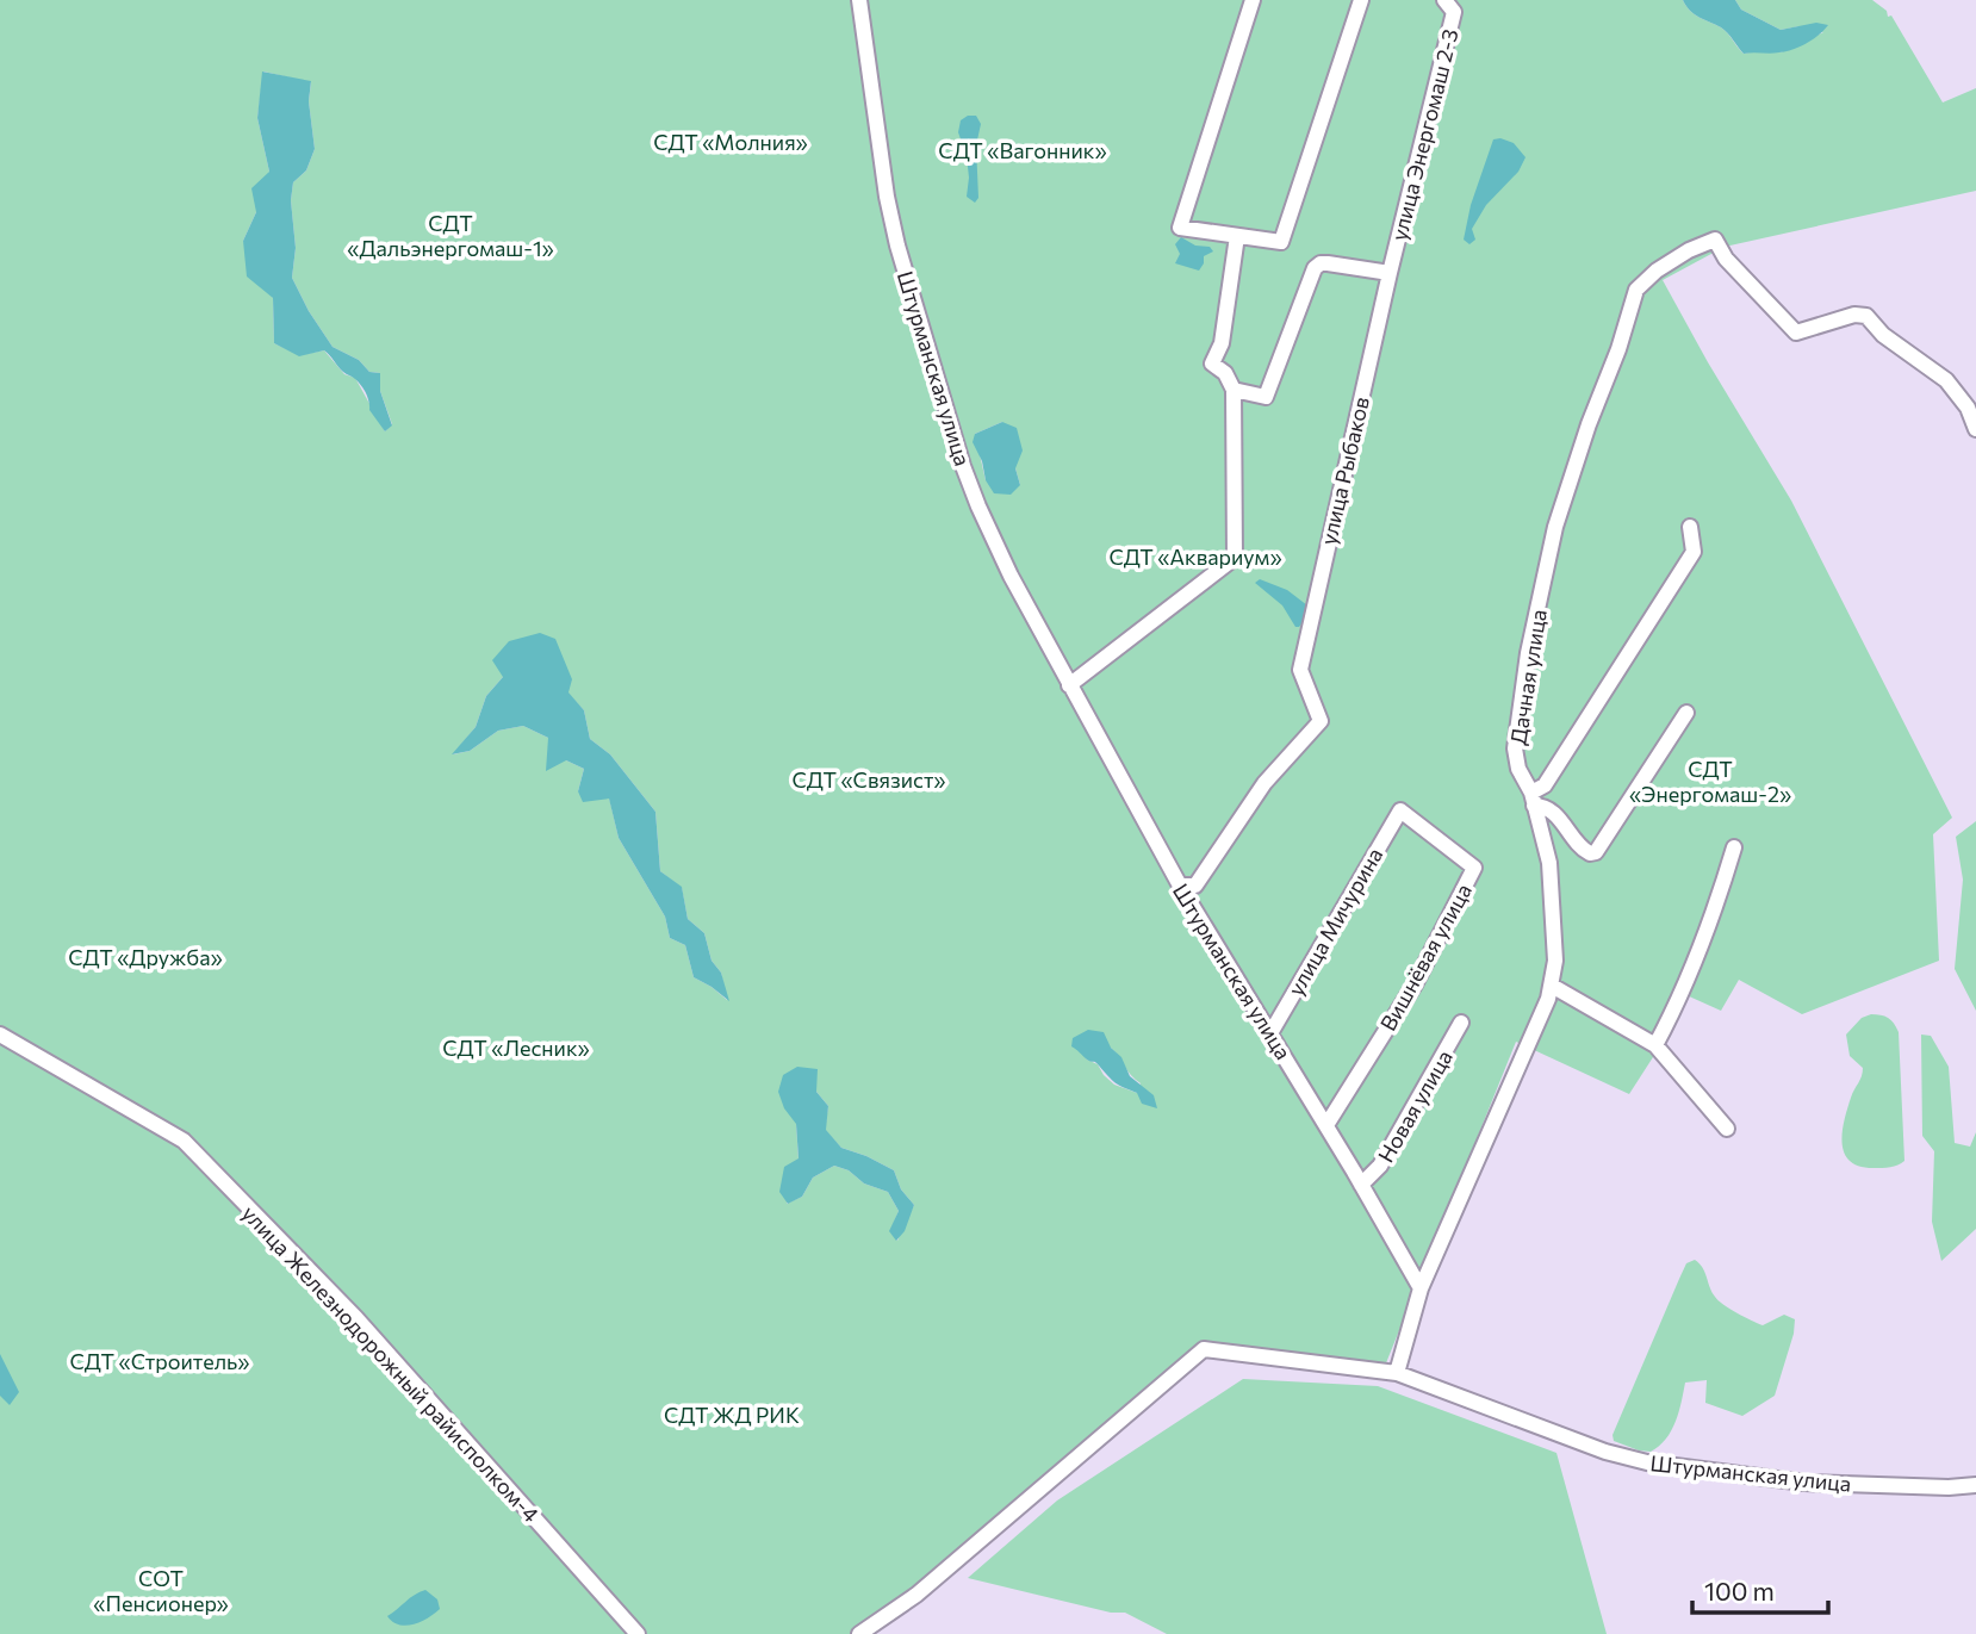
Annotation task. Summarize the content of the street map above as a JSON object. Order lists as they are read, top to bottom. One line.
{"streets":{"street":["улица Энергомаш 2-3","Штурманская улица","улица Рыбаков","Дачная улица","улица Мичурина","Вишнёвая улица","Новая улица","улица Железнодорожный райисполком-4"]},"crossings":[["улица Энергомаш 2-3","улица Рыбаков"],["Штурманская улица","улица Рыбаков"],["Штурманская улица","Дачная улица"],["Штурманская улица","улица Мичурина"],["Штурманская улица","Вишнёвая улица"],["Штурманская улица","Новая улица"],["улица Мичурина","Вишнёвая улица"]],"parks":["СДТ «Молния»","СДТ «Вагонник»","СДТ «Дальэнергомаш-1»","СДТ «Аквариум»","СДТ «Энергомаш-2»","СДТ «Связист»","СДТ «Дружба»","СДТ «Лесник»","СДТ «Строитель»","СДТ ЖД РИК","СОТ «Пенсионер»"],"scale_bar":"100 m"}
